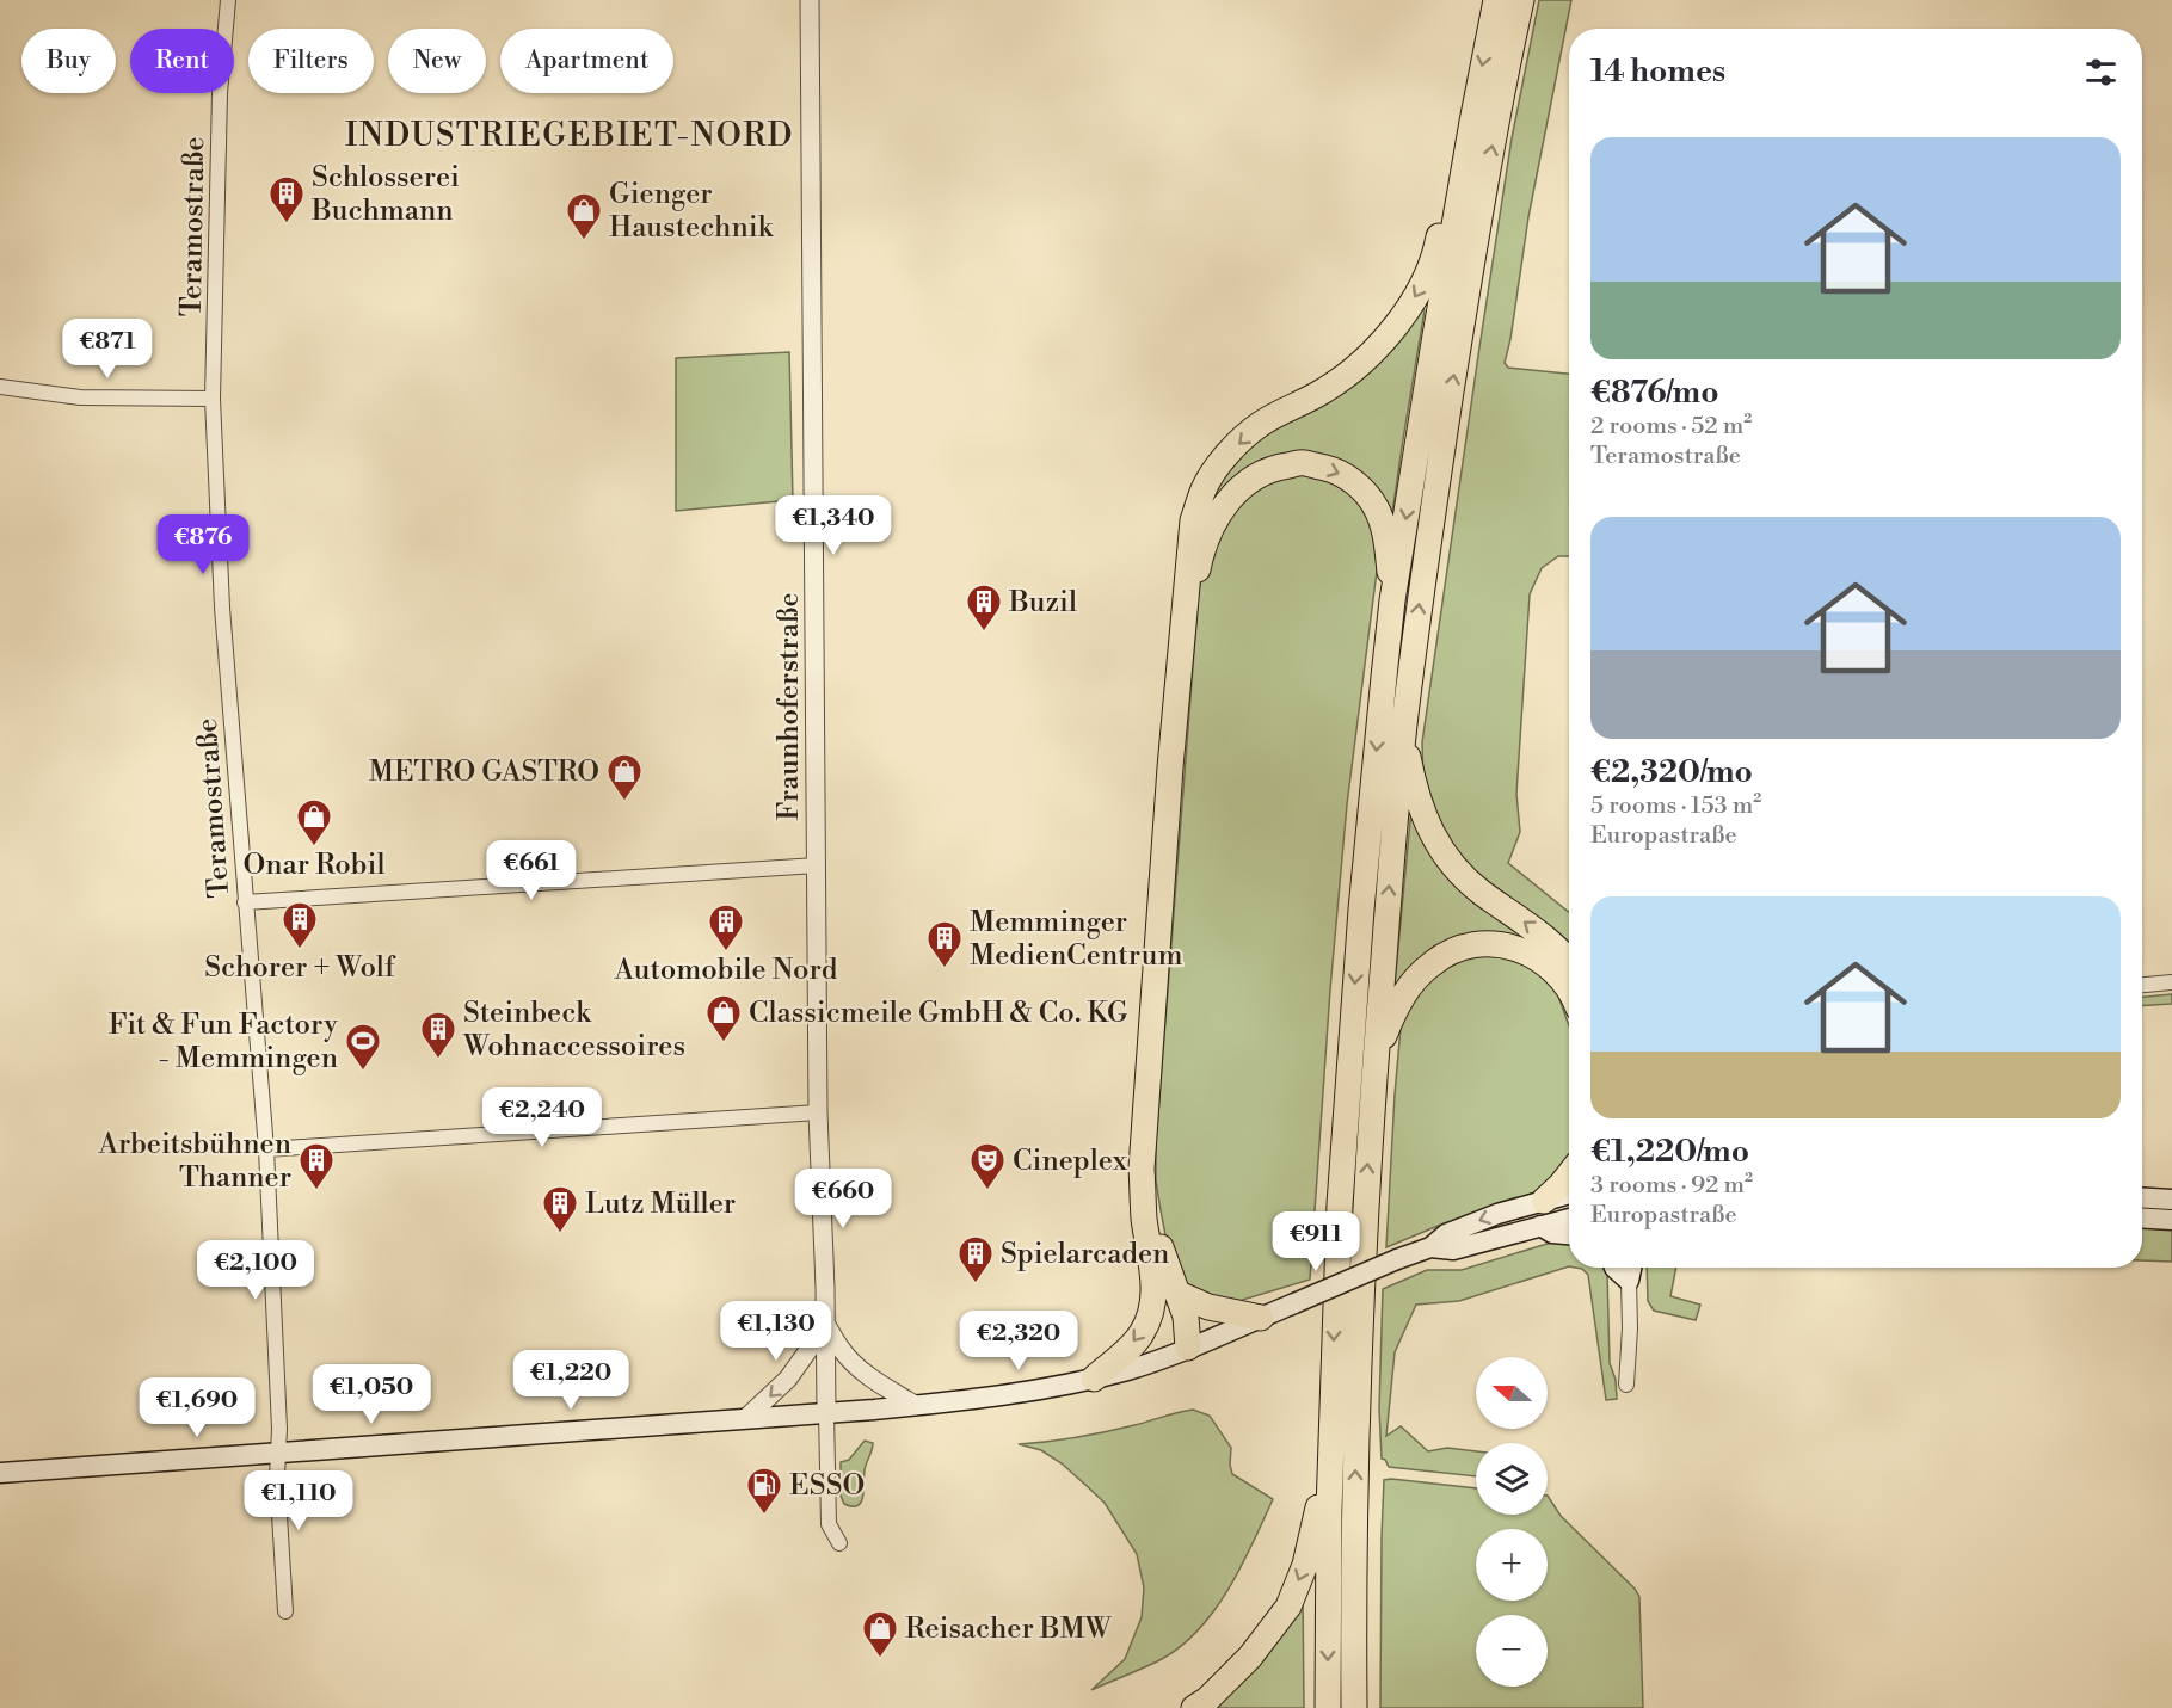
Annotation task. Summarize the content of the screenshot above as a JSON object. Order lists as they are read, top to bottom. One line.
{"streets":{"street":["Teramostraße","Fraunhoferstraße"]},"districts":["INDUSTRIEGEBIET-NORD"],"places":{"building":["Schlosserei Buchmann","Buzil","Schorer + Wolf","Automobile Nord","Memminger MedienCentrum","Steinbeck Wohnaccessoires","Arbeitsbühnen Thanner","Lutz Müller","Spielarcaden"],"shop":["Gienger Haustechnik","METRO GASTRO","Onar Robil","Classicmeile GmbH & Co. KG","Reisacher BMW"],"sports":["Fit & Fun Factory - Memmingen"],"theatre":["Cineplex"],"fuel station":["ESSO"]},"north":"left","page":{"chip":["Buy","Rent","Filters","New","Apartment"],"heading":"14 homes","list":[{"name":"€876/mo","note":"2 rooms · 52 m² · Teramostraße"},{"name":"€2,320/mo","note":"5 rooms · 153 m² · Europastraße"},{"name":"€1,220/mo","note":"3 rooms · 92 m² · Europastraße"}],"price":["€871","€1,340","€876","€661","€2,240","€660","€911","€2,100","€1,130","€2,320","€1,220","€1,050","€1,690","€1,110"],"map_buttons":["+","−"]}}
